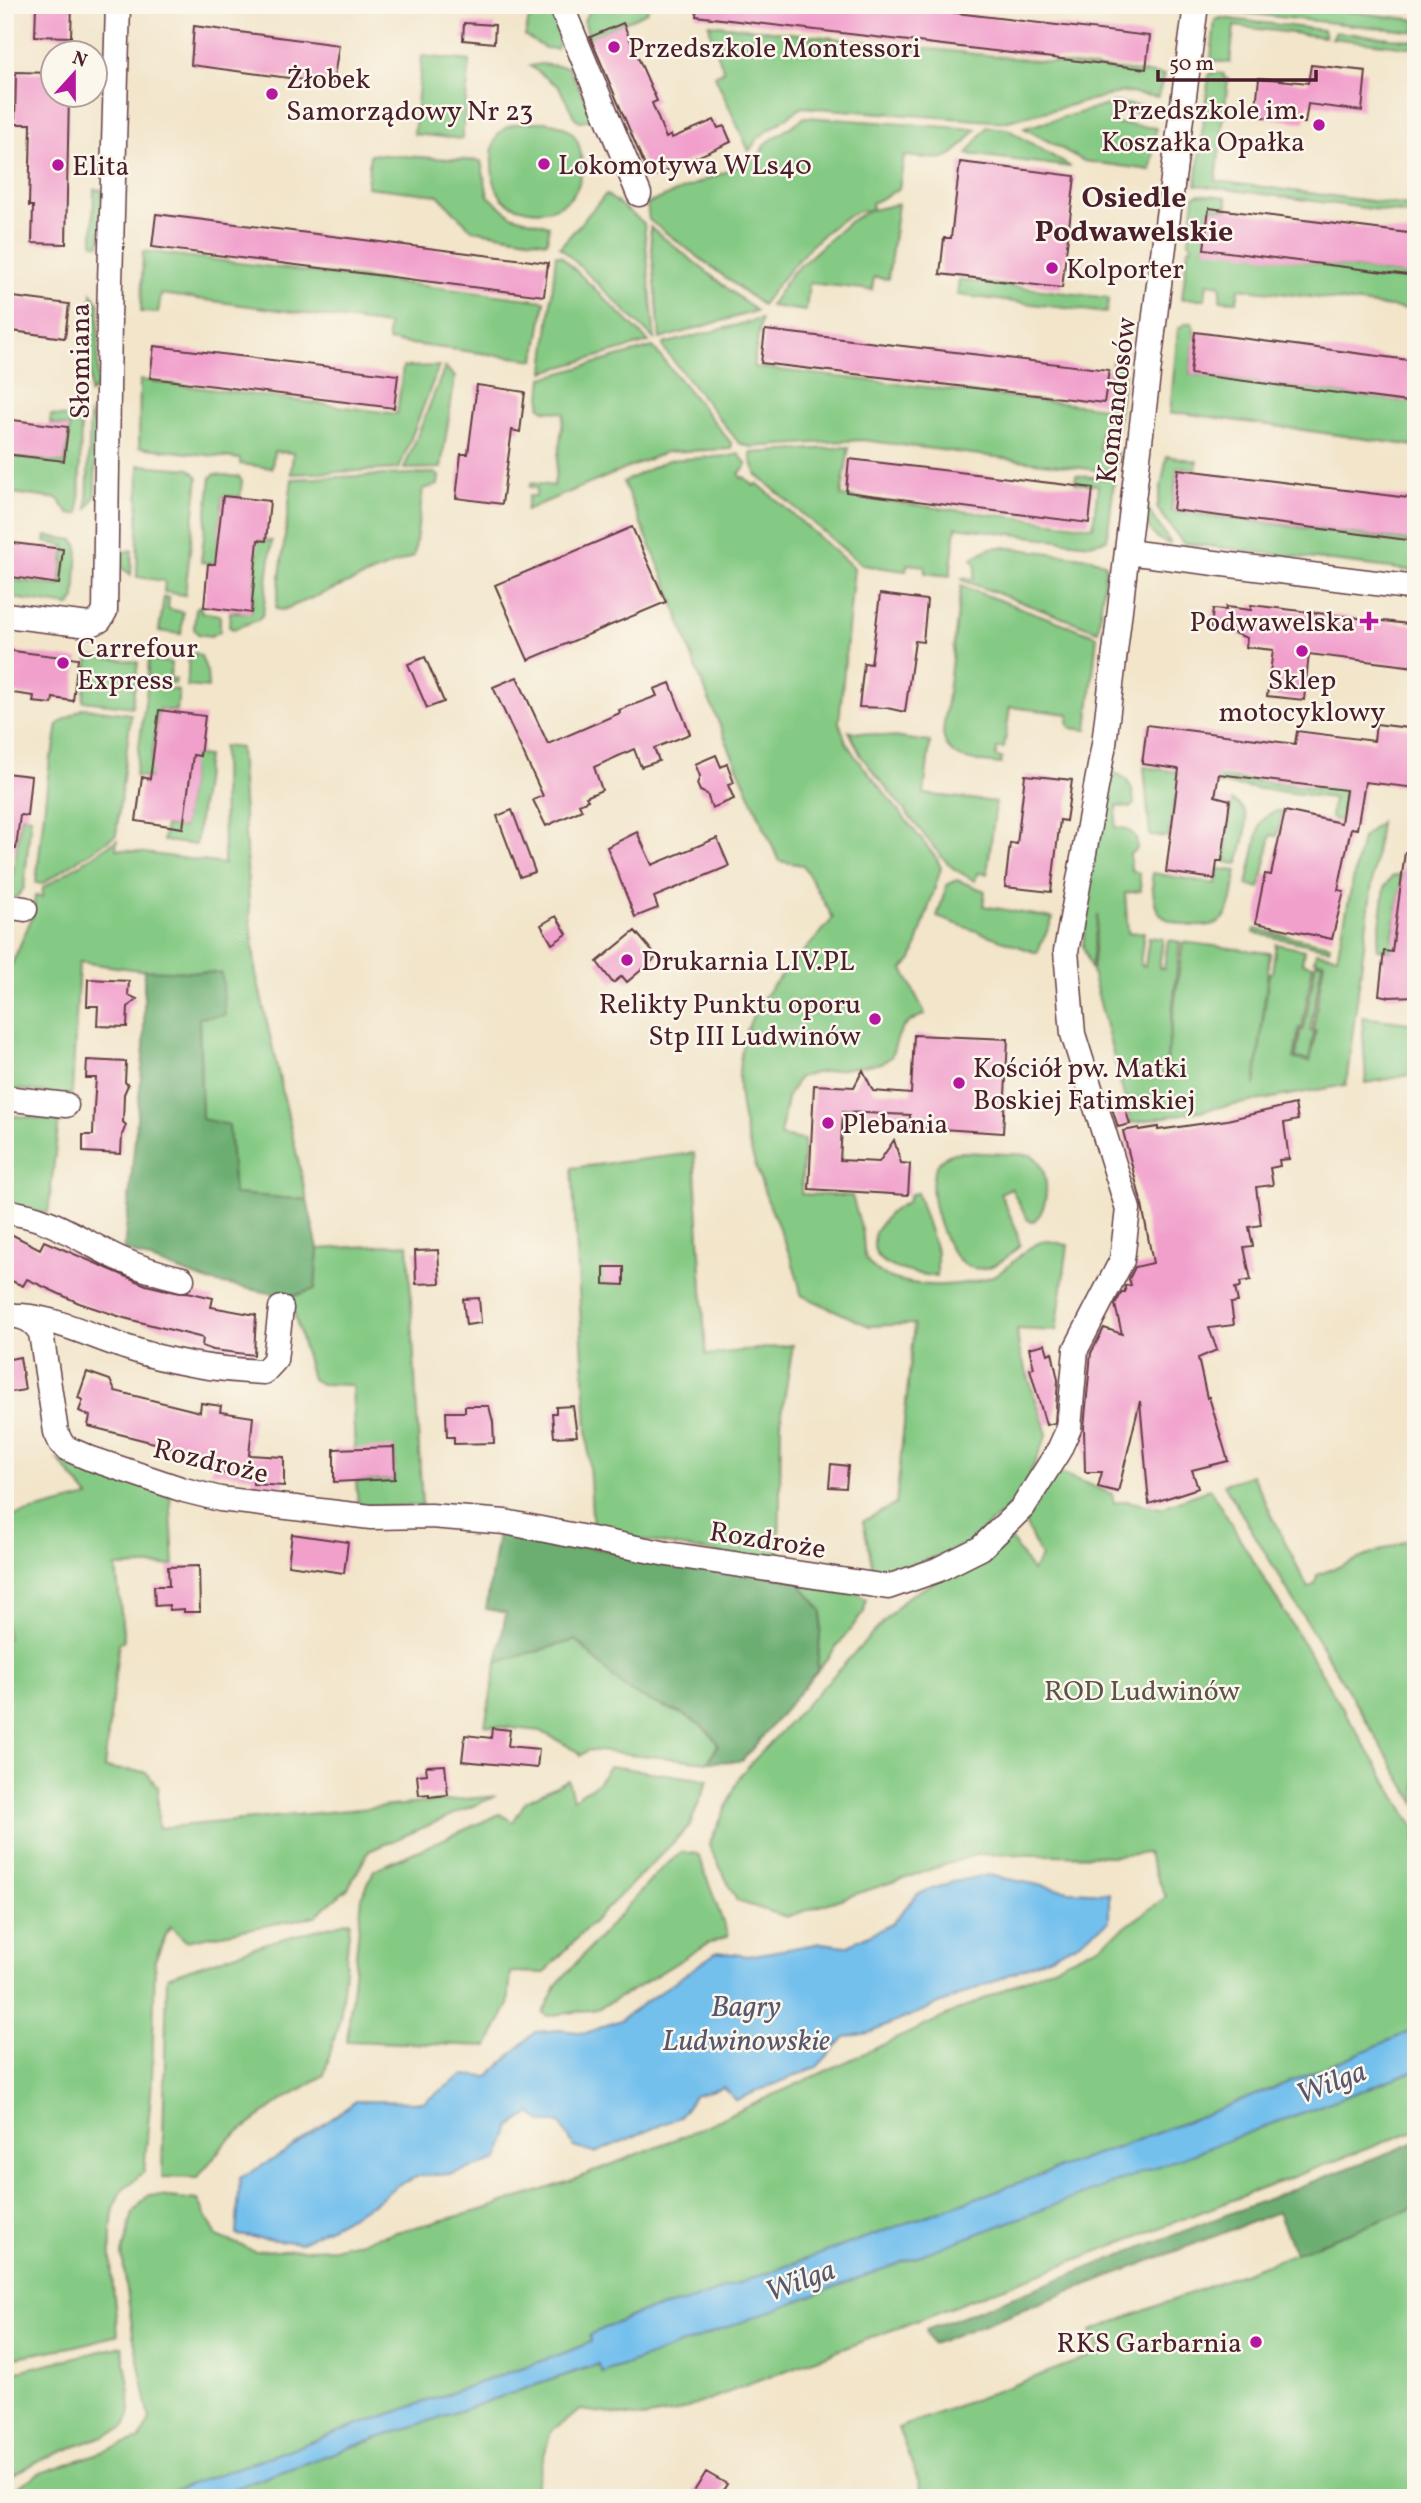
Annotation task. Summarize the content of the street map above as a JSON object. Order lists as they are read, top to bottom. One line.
{"streets":{"street":["Słomiana","Komandosów","Rozdroże"]},"crossings":[["Komandosów","Rozdroże"]],"districts":["Osiedle Podwawelskie"],"water":["Bagry Ludwinowskie","Wilga"],"parks":["ROD Ludwinów"],"places":{"other":["Przedszkole Montessori","Żłobek Samorządowy Nr 23","Przedszkole im. Koszałka Opałka","Lokomotywa WLs40","Elita","Kolporter","Sklep motocyklowy","Carrefour Express","Drukarnia LIV.PL","Relikty Punktu oporu Stp III Ludwinów","Kościół pw. Matki Boskiej Fatimskiej","Plebania","RKS Garbarnia"],"health":["Podwawelska"]},"scale_bar":"50 m","north":"top"}
